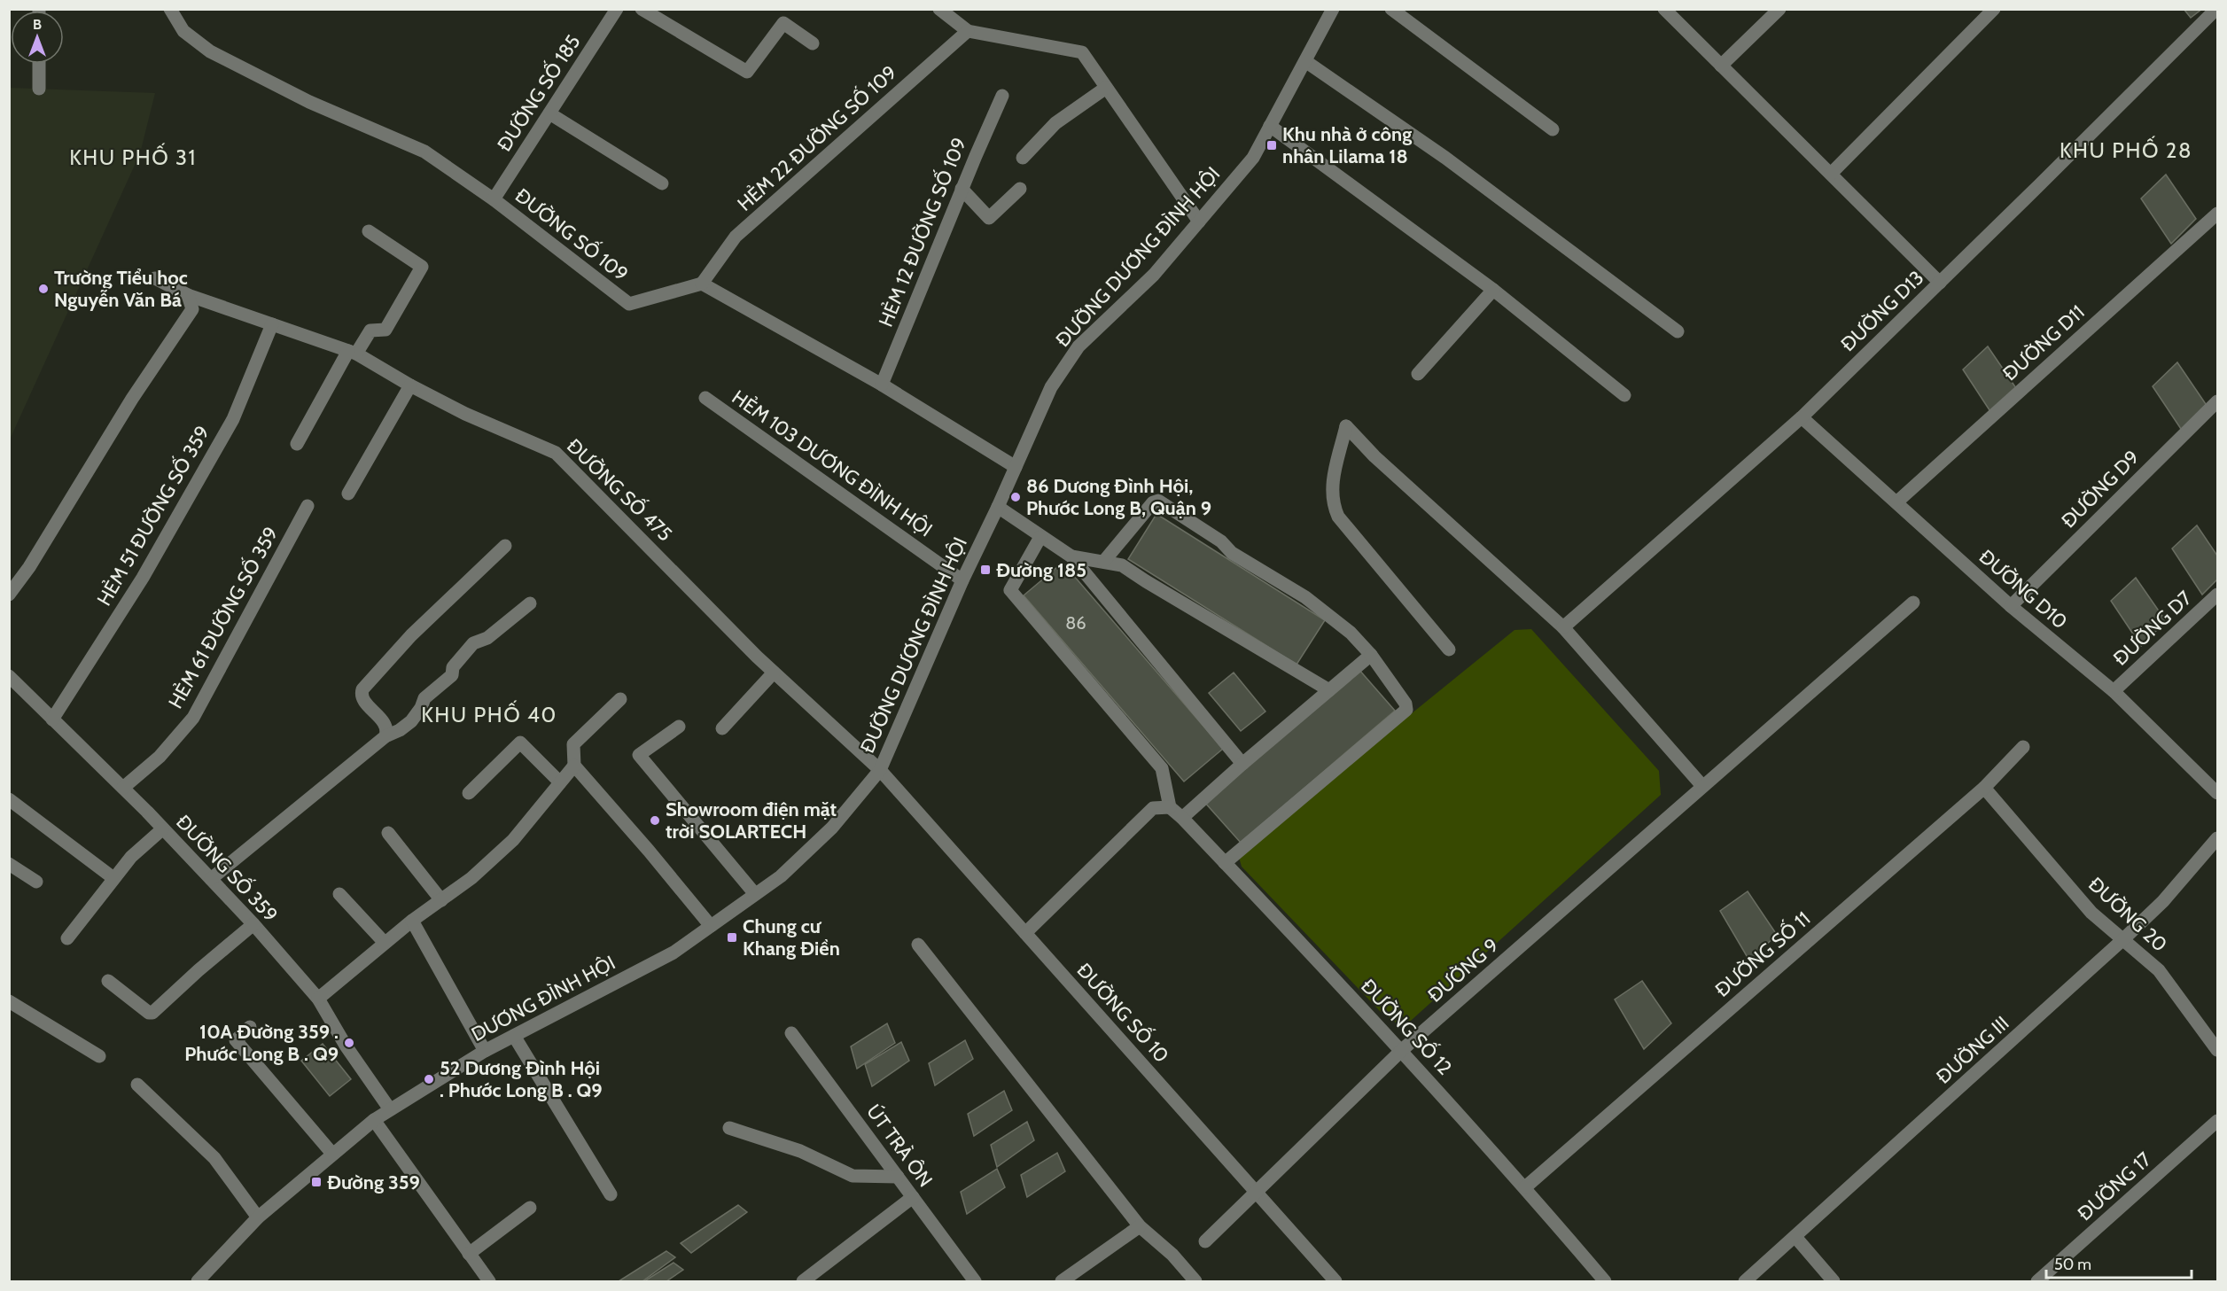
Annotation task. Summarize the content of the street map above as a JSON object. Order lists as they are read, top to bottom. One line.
{"streets":{"street":["ĐƯỜNG SỐ 185","HẺM 22 ĐƯỜNG SỐ 109","HẺM 12 ĐƯỜNG SỐ 109","ĐƯỜNG SỐ 109","ĐƯỜNG DƯƠNG ĐÌNH HỘI","ĐƯỜNG D13","ĐƯỜNG D11","HẺM 103 DƯƠNG ĐÌNH HỘI","ĐƯỜNG D9","ĐƯỜNG SỐ 475","HẺM 51 ĐƯỜNG SỐ 359","ĐƯỜNG D10","HẺM 61 ĐƯỜNG SỐ 359","ĐƯỜNG D7","ĐƯỜNG SỐ 359","ĐƯỜNG 20","ĐƯỜNG SỐ 11","ĐƯỜNG 9","DƯƠNG ĐÌNH HỘI","ĐƯỜNG SỐ 10","ĐƯỜNG SỐ 12","ĐƯỜNG III","ÚT TRÀ ÔN","ĐƯỜNG 17"]},"crossings":[["ĐƯỜNG SỐ 185","ĐƯỜNG SỐ 109"],["HẺM 22 ĐƯỜNG SỐ 109","ĐƯỜNG SỐ 109"],["ĐƯỜNG DƯƠNG ĐÌNH HỘI","HẺM 103 DƯƠNG ĐÌNH HỘI"],["ĐƯỜNG DƯƠNG ĐÌNH HỘI","ĐƯỜNG SỐ 475"],["ĐƯỜNG DƯƠNG ĐÌNH HỘI","DƯƠNG ĐÌNH HỘI"],["ĐƯỜNG DƯƠNG ĐÌNH HỘI","ĐƯỜNG SỐ 10"],["ĐƯỜNG D13","ĐƯỜNG D10"],["ĐƯỜNG D11","ĐƯỜNG D10"],["ĐƯỜNG D9","ĐƯỜNG D10"],["ĐƯỜNG SỐ 475","HẺM 51 ĐƯỜNG SỐ 359"],["ĐƯỜNG SỐ 475","DƯƠNG ĐÌNH HỘI"],["ĐƯỜNG SỐ 475","ĐƯỜNG SỐ 10"],["HẺM 51 ĐƯỜNG SỐ 359","ĐƯỜNG SỐ 359"],["ĐƯỜNG D10","ĐƯỜNG D7"],["HẺM 61 ĐƯỜNG SỐ 359","ĐƯỜNG SỐ 359"],["ĐƯỜNG SỐ 359","DƯƠNG ĐÌNH HỘI"],["ĐƯỜNG 20","ĐƯỜNG SỐ 11"],["ĐƯỜNG 20","ĐƯỜNG III"],["ĐƯỜNG SỐ 11","ĐƯỜNG SỐ 12"],["ĐƯỜNG 9","ĐƯỜNG SỐ 10"],["ĐƯỜNG 9","ĐƯỜNG SỐ 12"],["DƯƠNG ĐÌNH HỘI","ĐƯỜNG SỐ 10"]],"districts":["KHU PHỐ 28","KHU PHỐ 31","KHU PHỐ 40"],"places":{"transit":["Khu nhà ở công nhân Lilama 18","Đường 185","Chung cư Khang Điền","Đường 359"],"other":["Trường Tiểu học Nguyễn Văn Bá","86 Dương Đình Hội, Phước Long B, Quận 9","Showroom điện mặt trời SOLARTECH","10A Đường 359 . Phước Long B . Q9","52 Dương Đình Hội . Phước Long B . Q9"]},"house_numbers":["86"],"scale_bar":"50 m","north":"top"}
